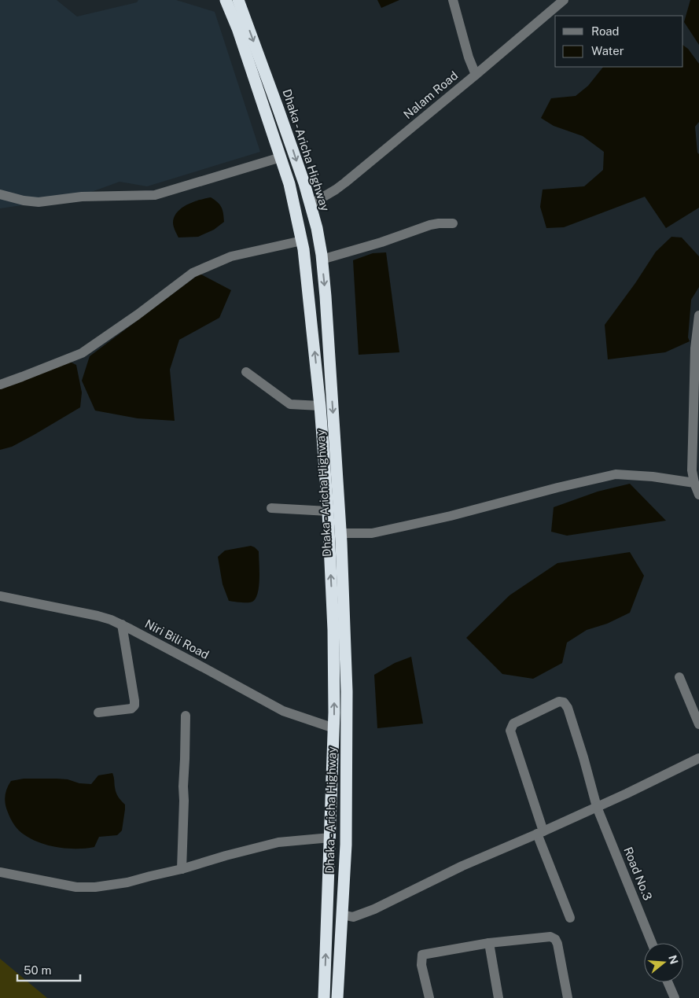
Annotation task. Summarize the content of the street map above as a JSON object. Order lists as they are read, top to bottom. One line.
{"streets":{"highway":["Dhaka - Aricha Highway"],"street":["Nalam Road","Niri Bili Road","Road No.3"]},"crossings":[["Nalam Road","Dhaka - Aricha Highway"]],"legend":["Road","Water"],"scale_bar":"50 m","north":"right"}
